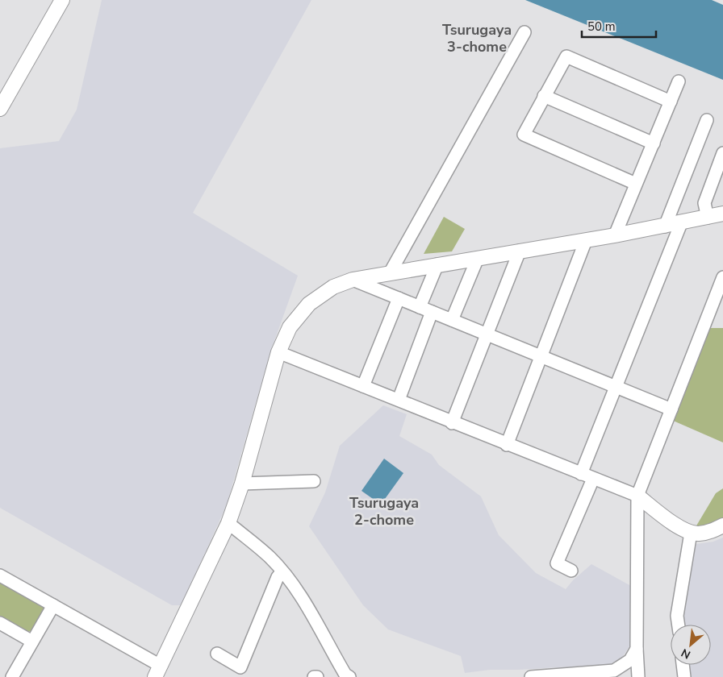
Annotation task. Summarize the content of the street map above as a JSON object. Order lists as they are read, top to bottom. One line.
{"districts":["Tsurugaya 3-chome","Tsurugaya 2-chome"],"scale_bar":"50 m","north":"bottom left"}
